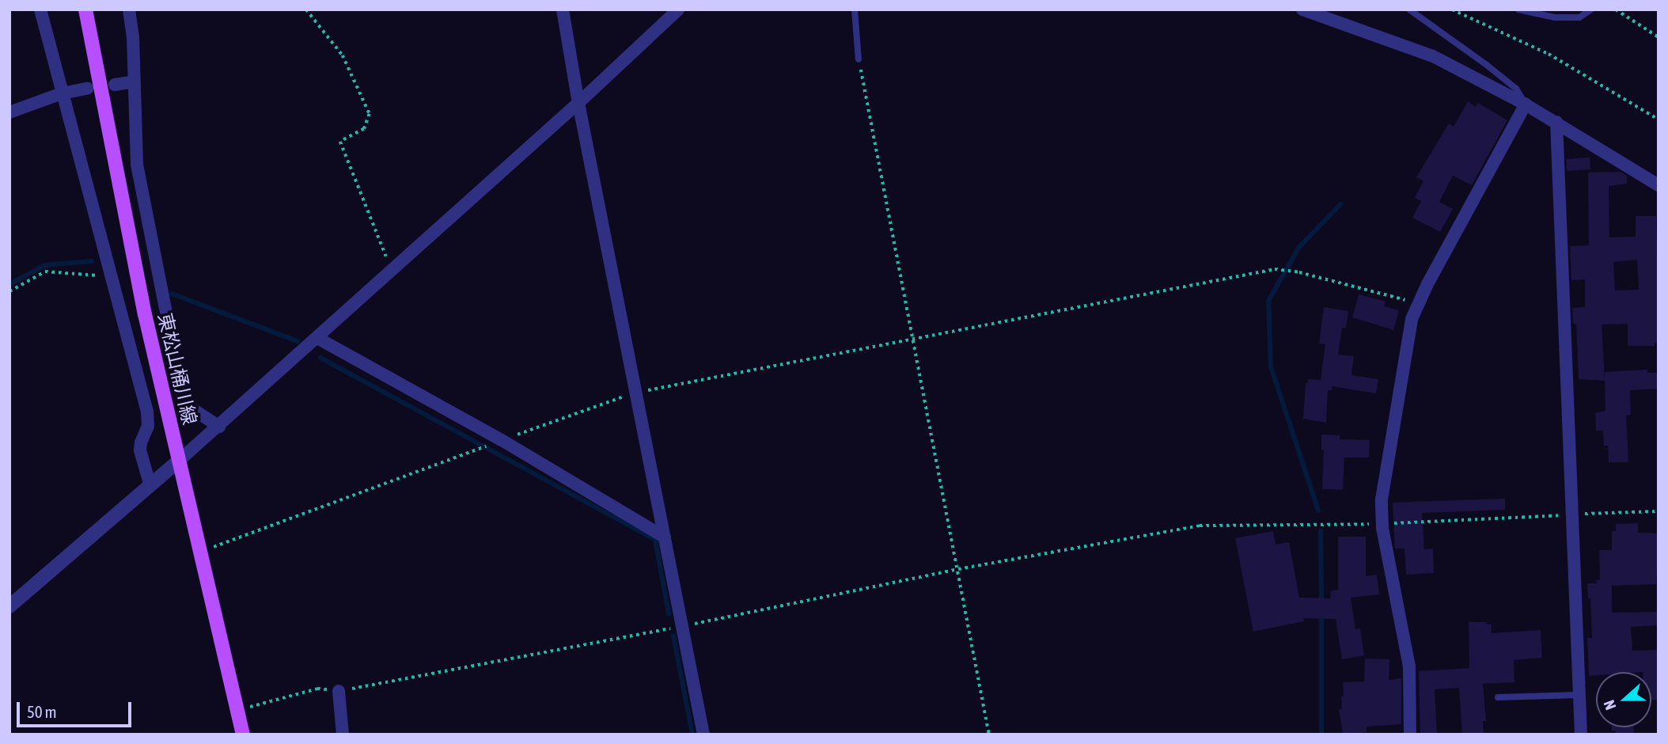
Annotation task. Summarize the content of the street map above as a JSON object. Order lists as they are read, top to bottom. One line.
{"streets":{"main road":["東松山桶川線"]},"scale_bar":"50 m","north":"left"}
